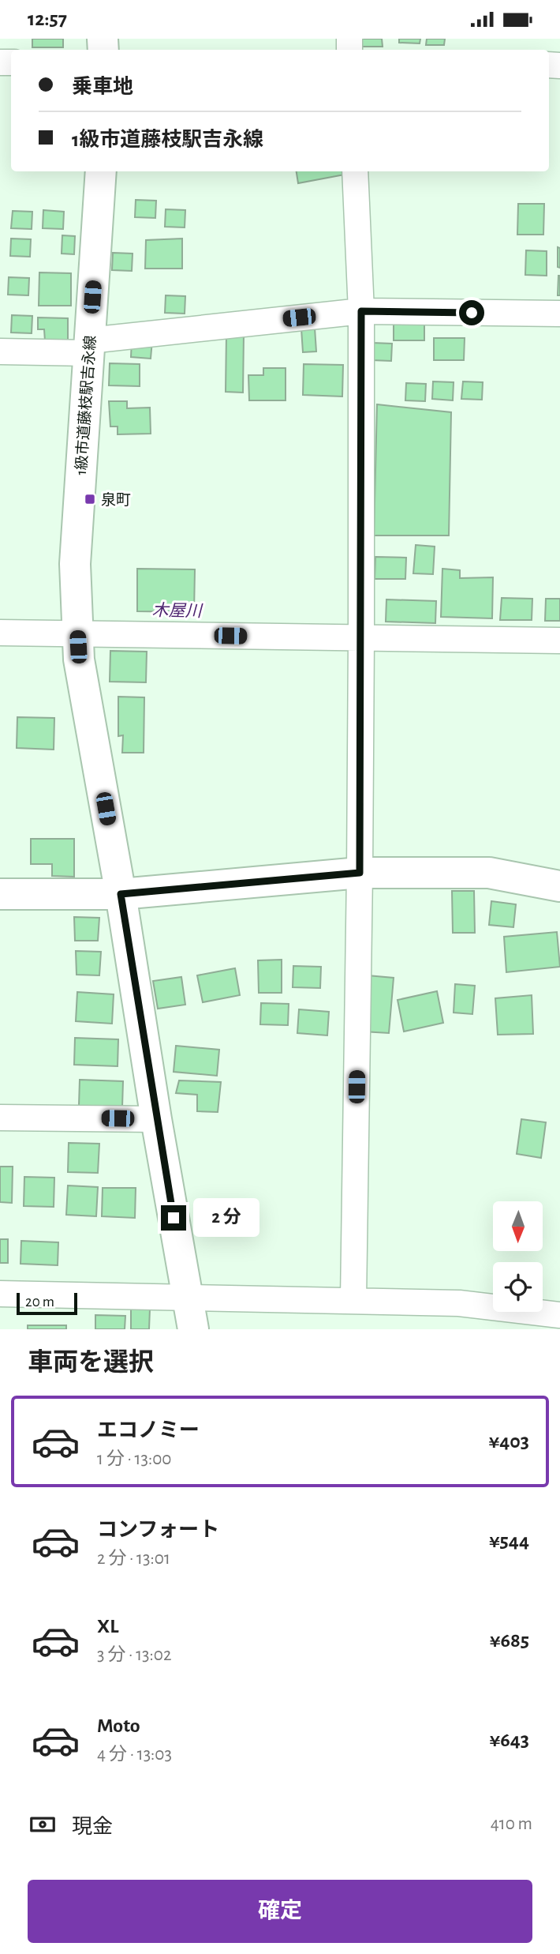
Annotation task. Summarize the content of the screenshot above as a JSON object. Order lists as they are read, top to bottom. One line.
{"streets":{"street":["1級市道藤枝駅吉永線"]},"water":["木屋川"],"places":{"transit":["泉町"]},"scale_bar":"20 m","north":"bottom","page":{"status":"12:57","banner":["乗車地","1級市道藤枝駅吉永線"],"bubble":"2 分","scale":"20 m","heading":"車両を選択","list":[{"name":"エコノミー","note":"1 分 · 13:00","value":"¥403"},{"name":"コンフォート","note":"2 分 · 13:01","value":"¥544"},{"name":"XL","note":"3 分 · 13:02","value":"¥685"},{"name":"Moto","note":"4 分 · 13:03","value":"¥643"}],"pay":["現金","410 m"],"buttons":"確定"}}
